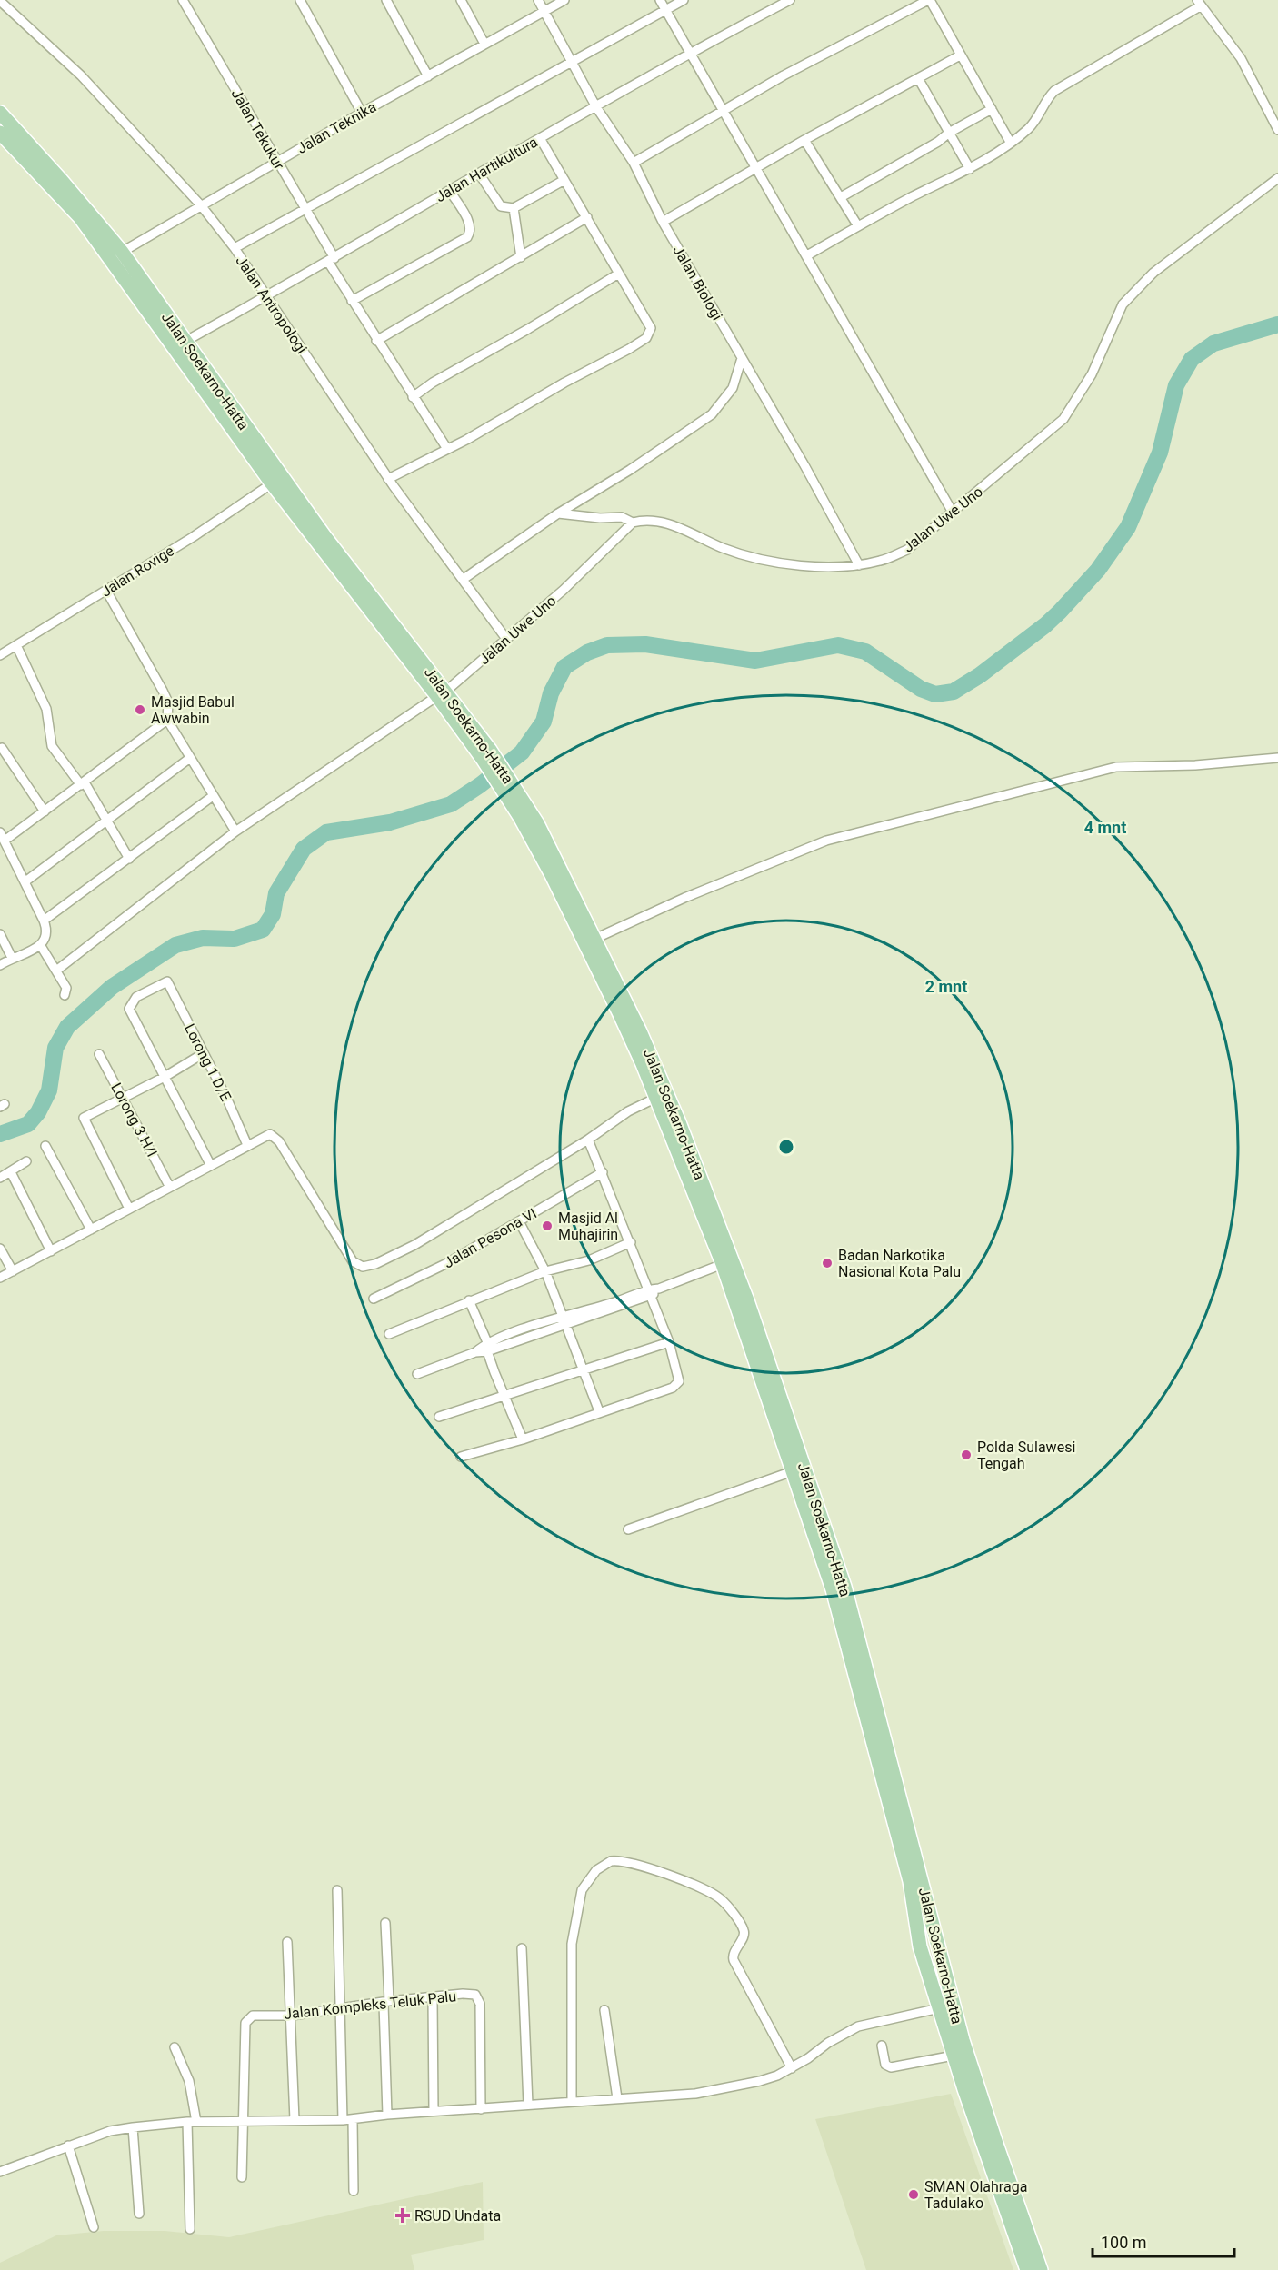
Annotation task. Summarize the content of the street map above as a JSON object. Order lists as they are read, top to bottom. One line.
{"streets":{"main road":["Jalan Soekarno-Hatta"],"street":["Jalan Teknika","Jalan Tekukur","Jalan Hartikultura","Jalan Biologi","Jalan Antropologi","Jalan Uwe Uno","Jalan Rovige","Lorong 1 D/E","Lorong 3 H/I","Jalan Pesona VI","Jalan Kompleks Teluk Palu"]},"crossings":[["Jalan Teknika","Jalan Tekukur"],["Jalan Teknika","Jalan Biologi"],["Jalan Teknika","Jalan Antropologi"],["Jalan Teknika","Jalan Soekarno-Hatta"],["Jalan Tekukur","Jalan Hartikultura"],["Jalan Hartikultura","Jalan Biologi"],["Jalan Hartikultura","Jalan Antropologi"],["Jalan Hartikultura","Jalan Soekarno-Hatta"],["Jalan Biologi","Jalan Uwe Uno"],["Jalan Antropologi","Jalan Uwe Uno"],["Jalan Soekarno-Hatta","Jalan Uwe Uno"],["Jalan Soekarno-Hatta","Jalan Rovige"]],"places":{"other":["Masjid Babul Awwabin","Masjid Al Muhajirin","Badan Narkotika Nasional Kota Palu","Polda Sulawesi Tengah","SMAN Olahraga Tadulako"],"health":["RSUD Undata"]},"scale_bar":"100 m","rings":["4 mnt","2 mnt"]}
